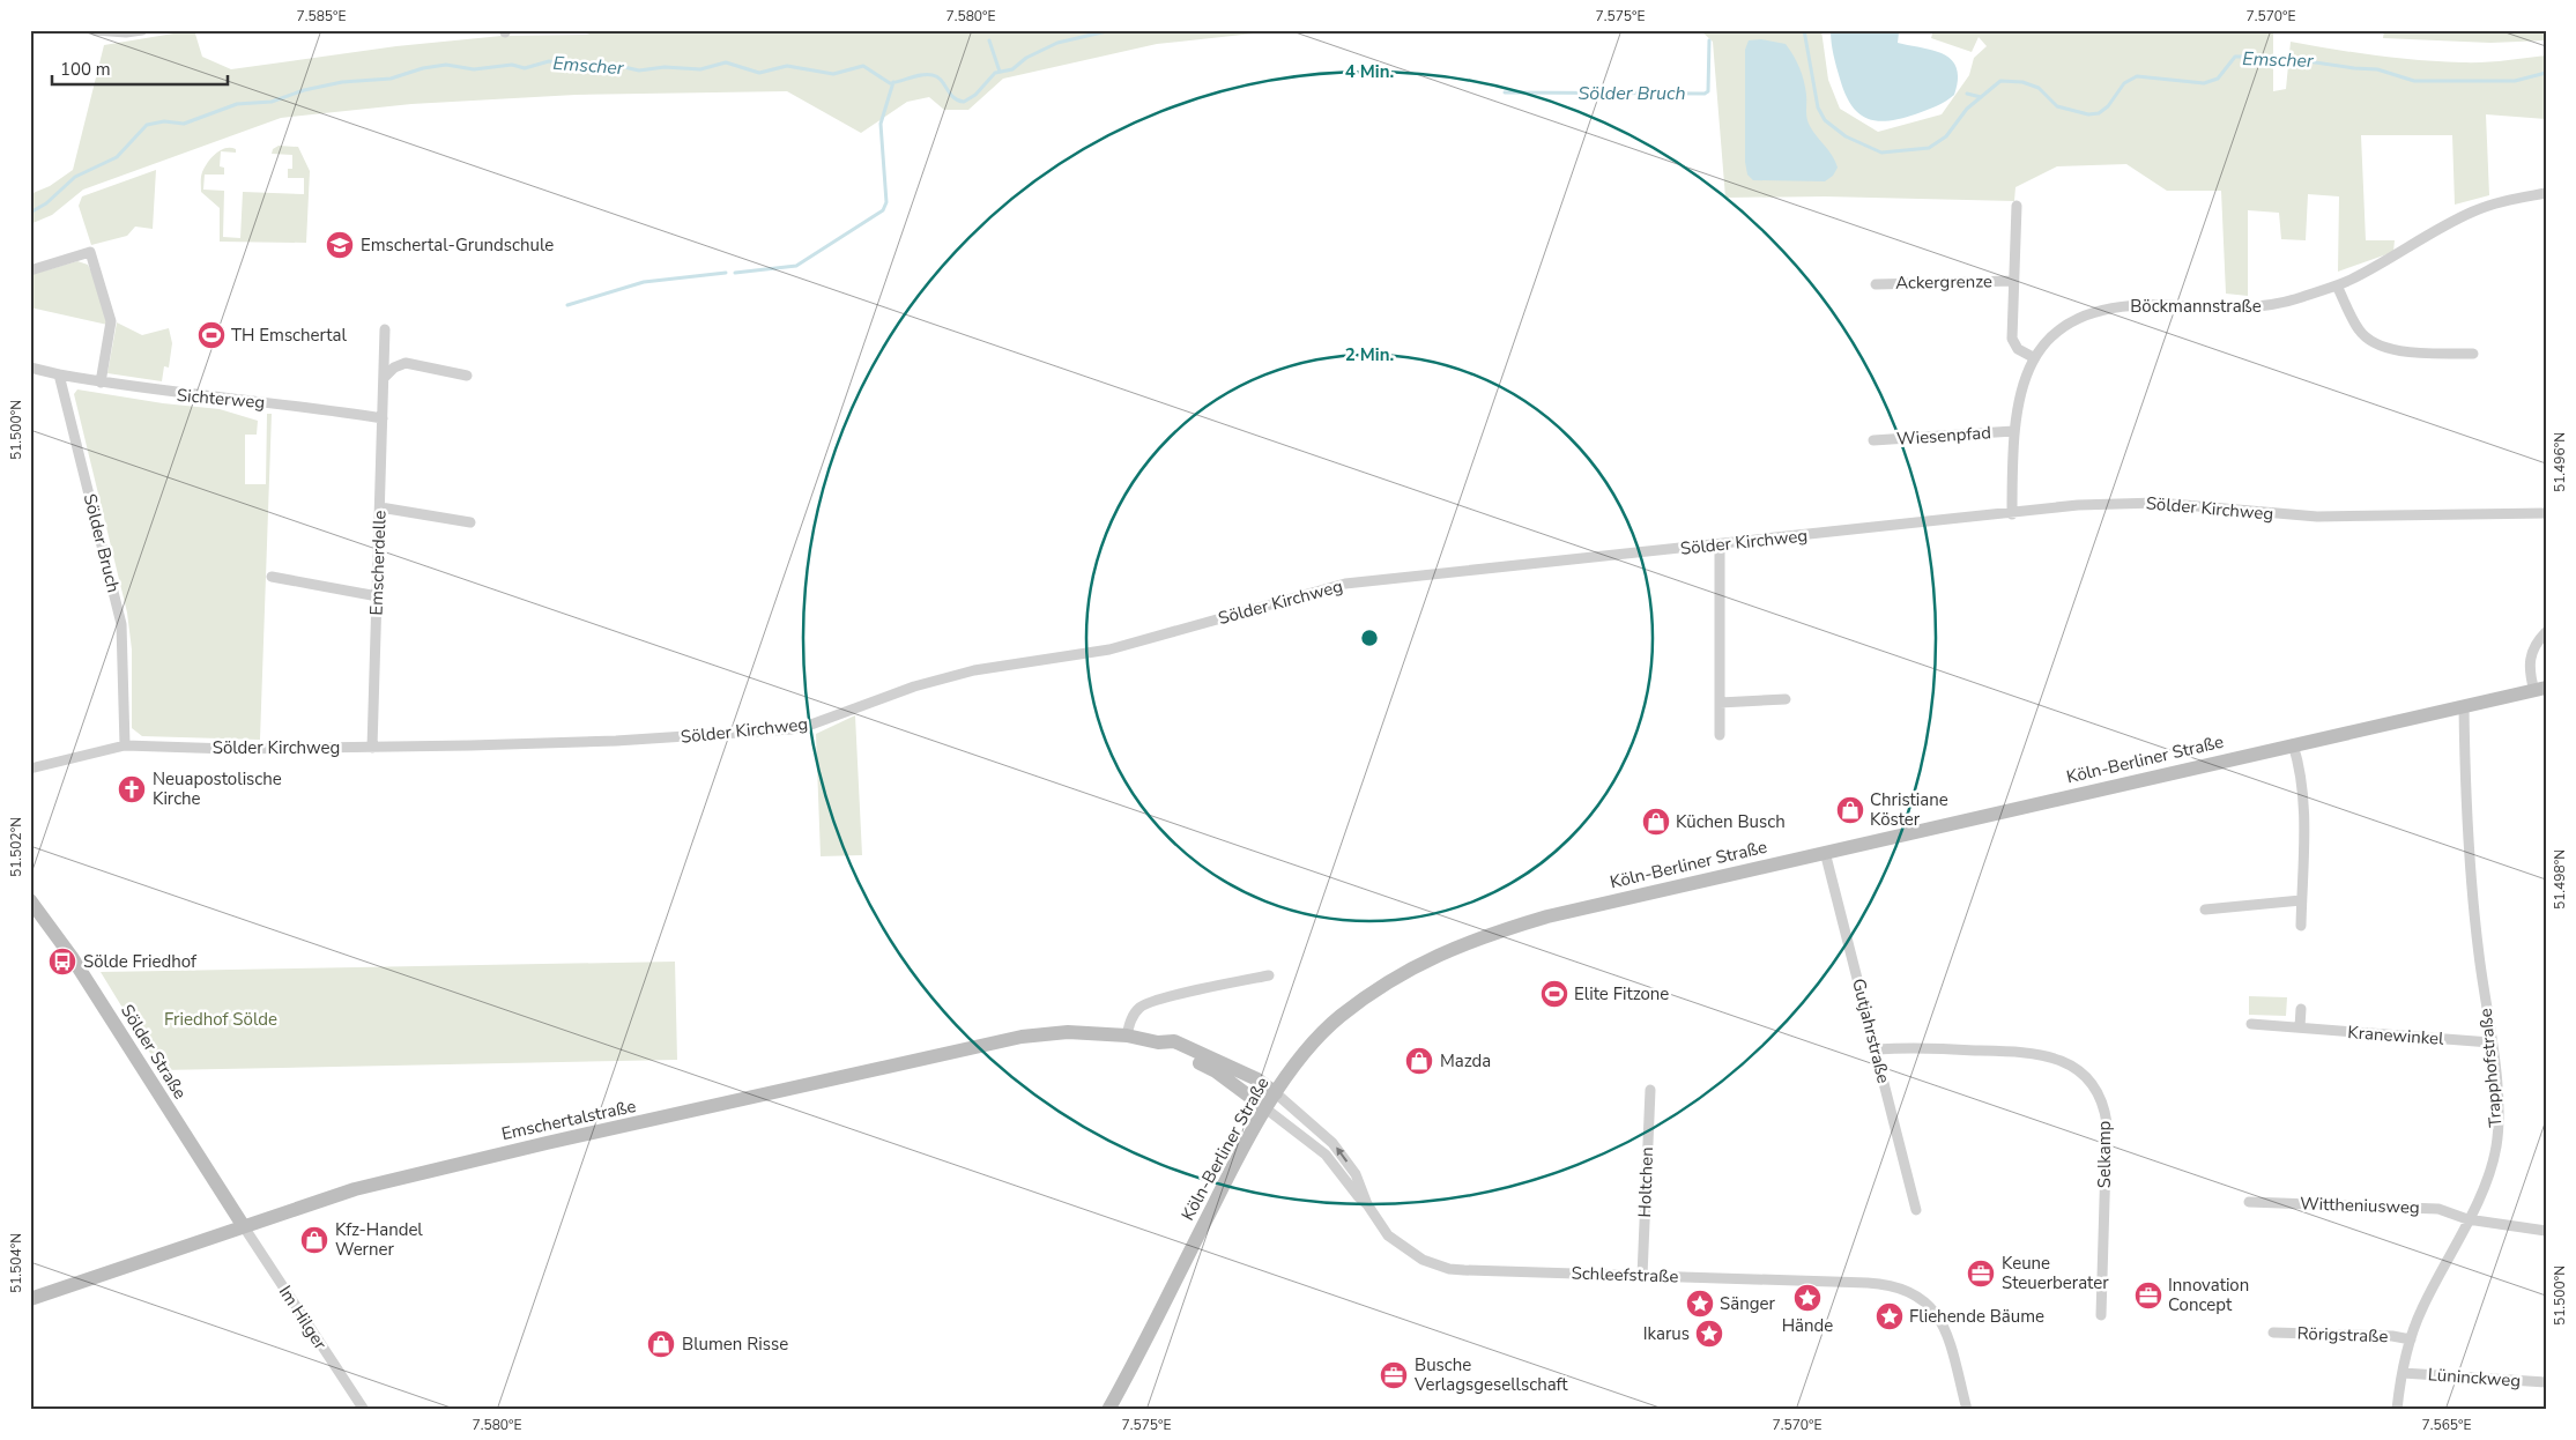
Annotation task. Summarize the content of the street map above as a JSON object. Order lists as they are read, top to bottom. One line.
{"streets":{"main road":["Köln-Berliner Straße","Sölder Straße","Emschertalstraße"],"street":["Ackergrenze","Böckmannstraße","Sichterweg","Wiesenpfad","Sölder Kirchweg","Sölder Bruch","Emscherdelle","Gutjahrstraße","Kranewinkel","Trapphofstraße","Selkamp","Holtchen","Wittheniusweg","Schleefstraße","Im Hilger","Rörigstraße","Lüninckweg"]},"crossings":[["Böckmannstraße","Wiesenpfad"],["Böckmannstraße","Sölder Kirchweg"],["Sichterweg","Sölder Bruch"],["Sichterweg","Emscherdelle"],["Sölder Kirchweg","Sölder Bruch"],["Sölder Kirchweg","Emscherdelle"],["Köln-Berliner Straße","Gutjahrstraße"],["Köln-Berliner Straße","Trapphofstraße"],["Köln-Berliner Straße","Emschertalstraße"],["Köln-Berliner Straße","Schleefstraße"],["Gutjahrstraße","Selkamp"],["Kranewinkel","Trapphofstraße"],["Sölder Straße","Emschertalstraße"],["Sölder Straße","Im Hilger"],["Trapphofstraße","Wittheniusweg"],["Trapphofstraße","Rörigstraße"],["Trapphofstraße","Lüninckweg"],["Emschertalstraße","Schleefstraße"],["Emschertalstraße","Im Hilger"],["Holtchen","Schleefstraße"]],"water":["Emscher","Sölder Bruch"],"parks":["Friedhof Sölde"],"places":{"school or university":["Emschertal-Grundschule"],"sports":["TH Emschertal","Elite Fitzone"],"church":["Neuapostolische Kirche"],"shop":["Christiane Köster","Küchen Busch","Mazda","Kfz-Handel Werner","Blumen Risse"],"bus stop":["Sölde Friedhof"],"office":["Keune Steuerberater","Innovation Concept","Busche Verlagsgesellschaft"],"place":["Hände","Sänger","Fliehende Bäume","Ikarus"]},"scale_bar":"100 m","coordinates":["7.585°E","7.580°E","7.575°E","7.570°E","51.500°N","51.496°N","51.502°N","51.498°N","51.504°N","7.565°E"],"rings":["4 Min.","2 Min."]}
